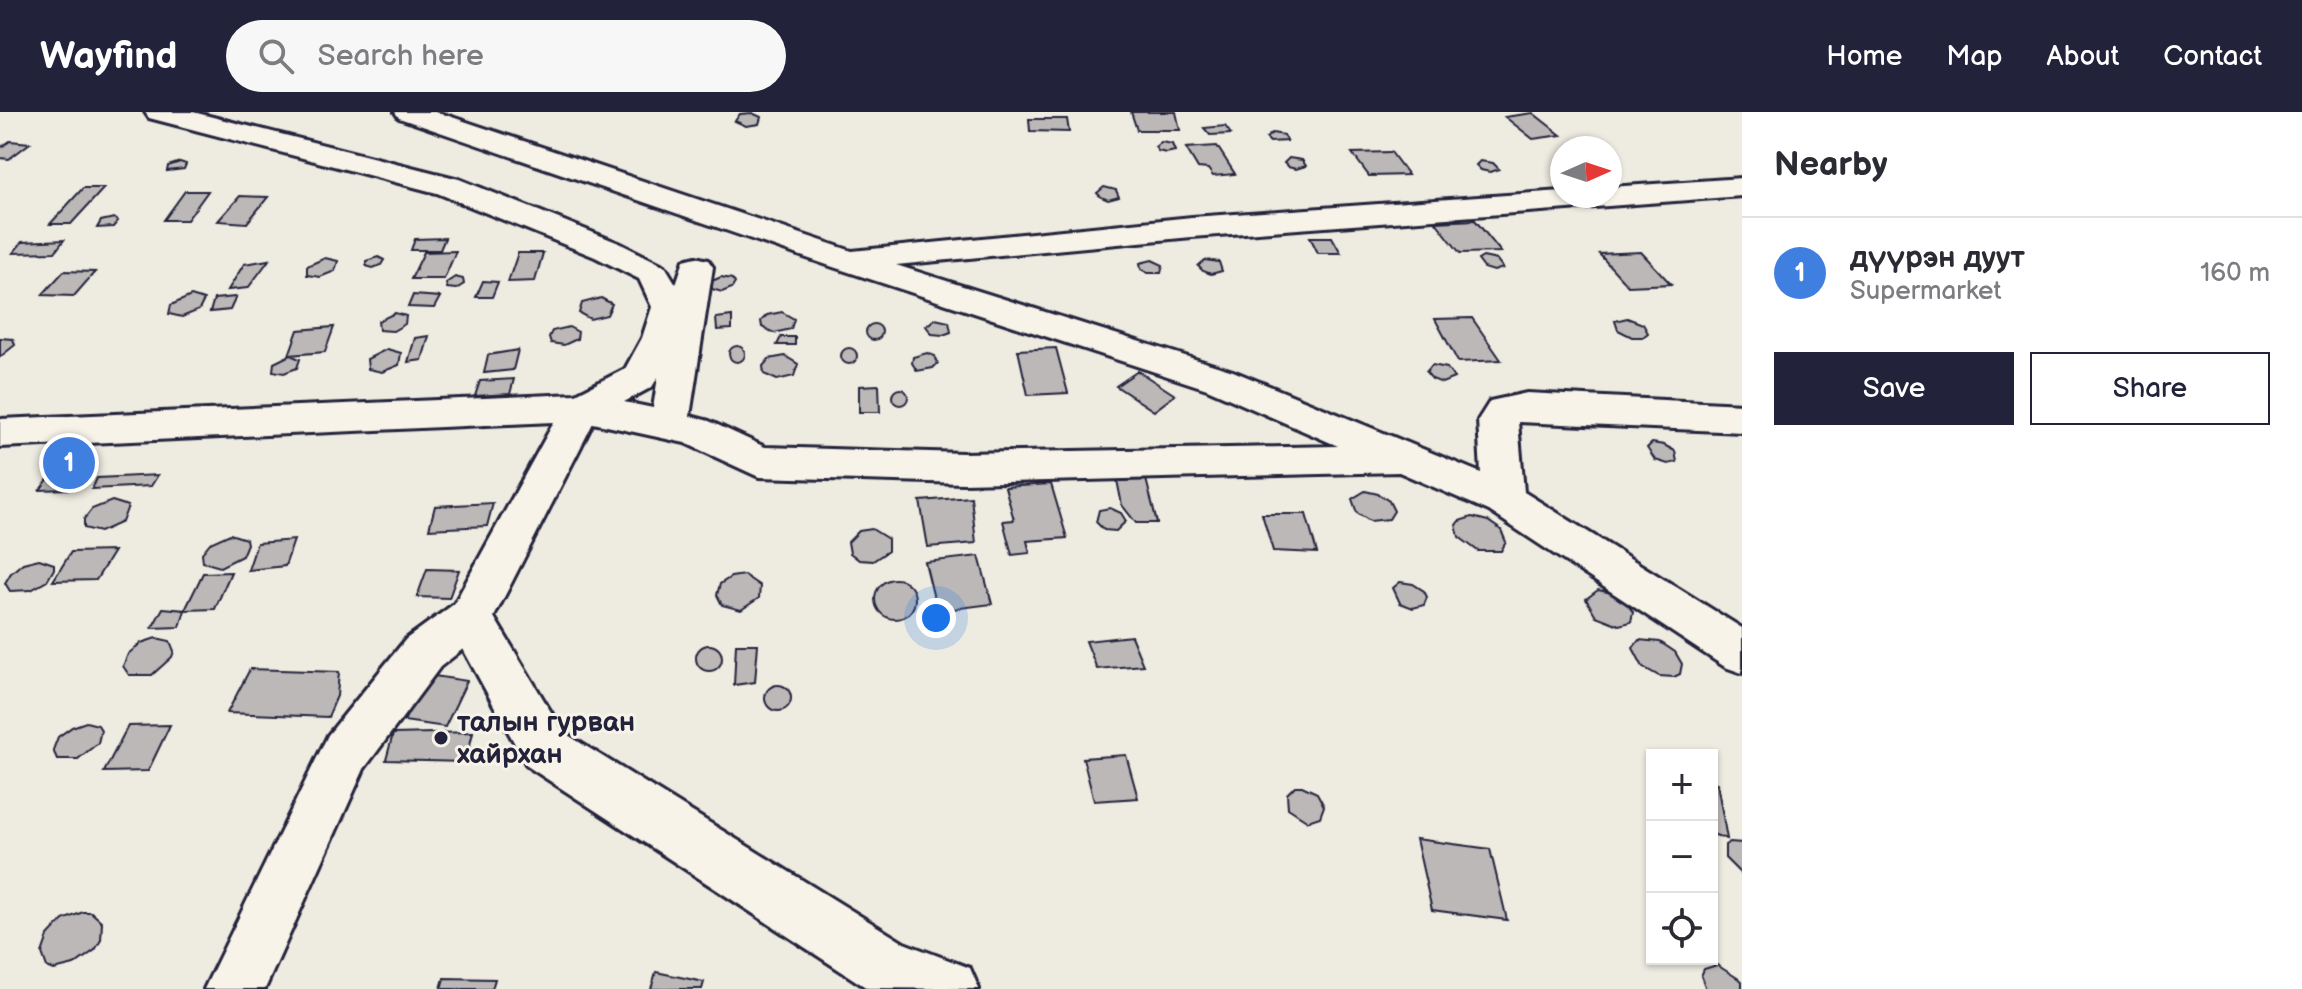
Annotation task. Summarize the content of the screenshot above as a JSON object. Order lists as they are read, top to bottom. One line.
{"places":["талын гурван хайрхан"],"north":"right","page":{"header":"Wayfind","search":"Search here","nav":["Home","Map","About","Contact"],"heading":"Nearby","list":[{"mark":"1","name":"дүүрэн дуут","note":"Supermarket","value":"160 m"}],"buttons":["Save","Share"],"pins":"1","map_buttons":["+","−"]}}
